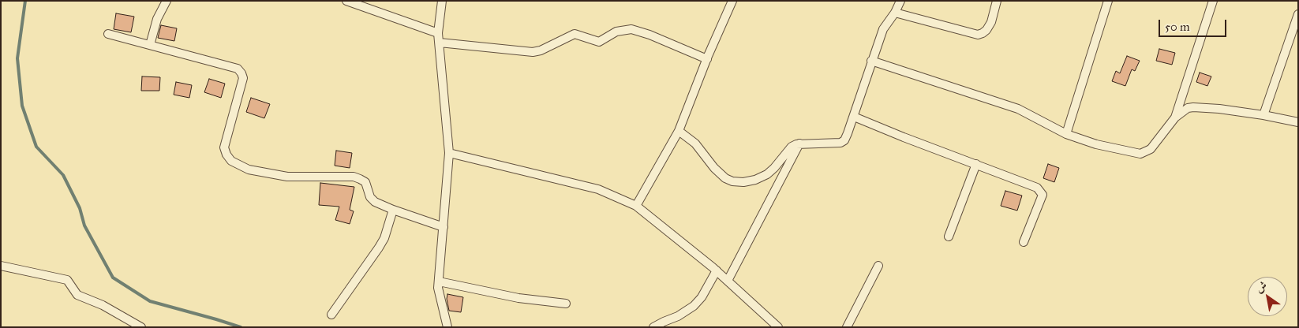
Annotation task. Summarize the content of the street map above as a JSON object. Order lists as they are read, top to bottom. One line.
{"scale_bar":"50 m","north":"top left"}
